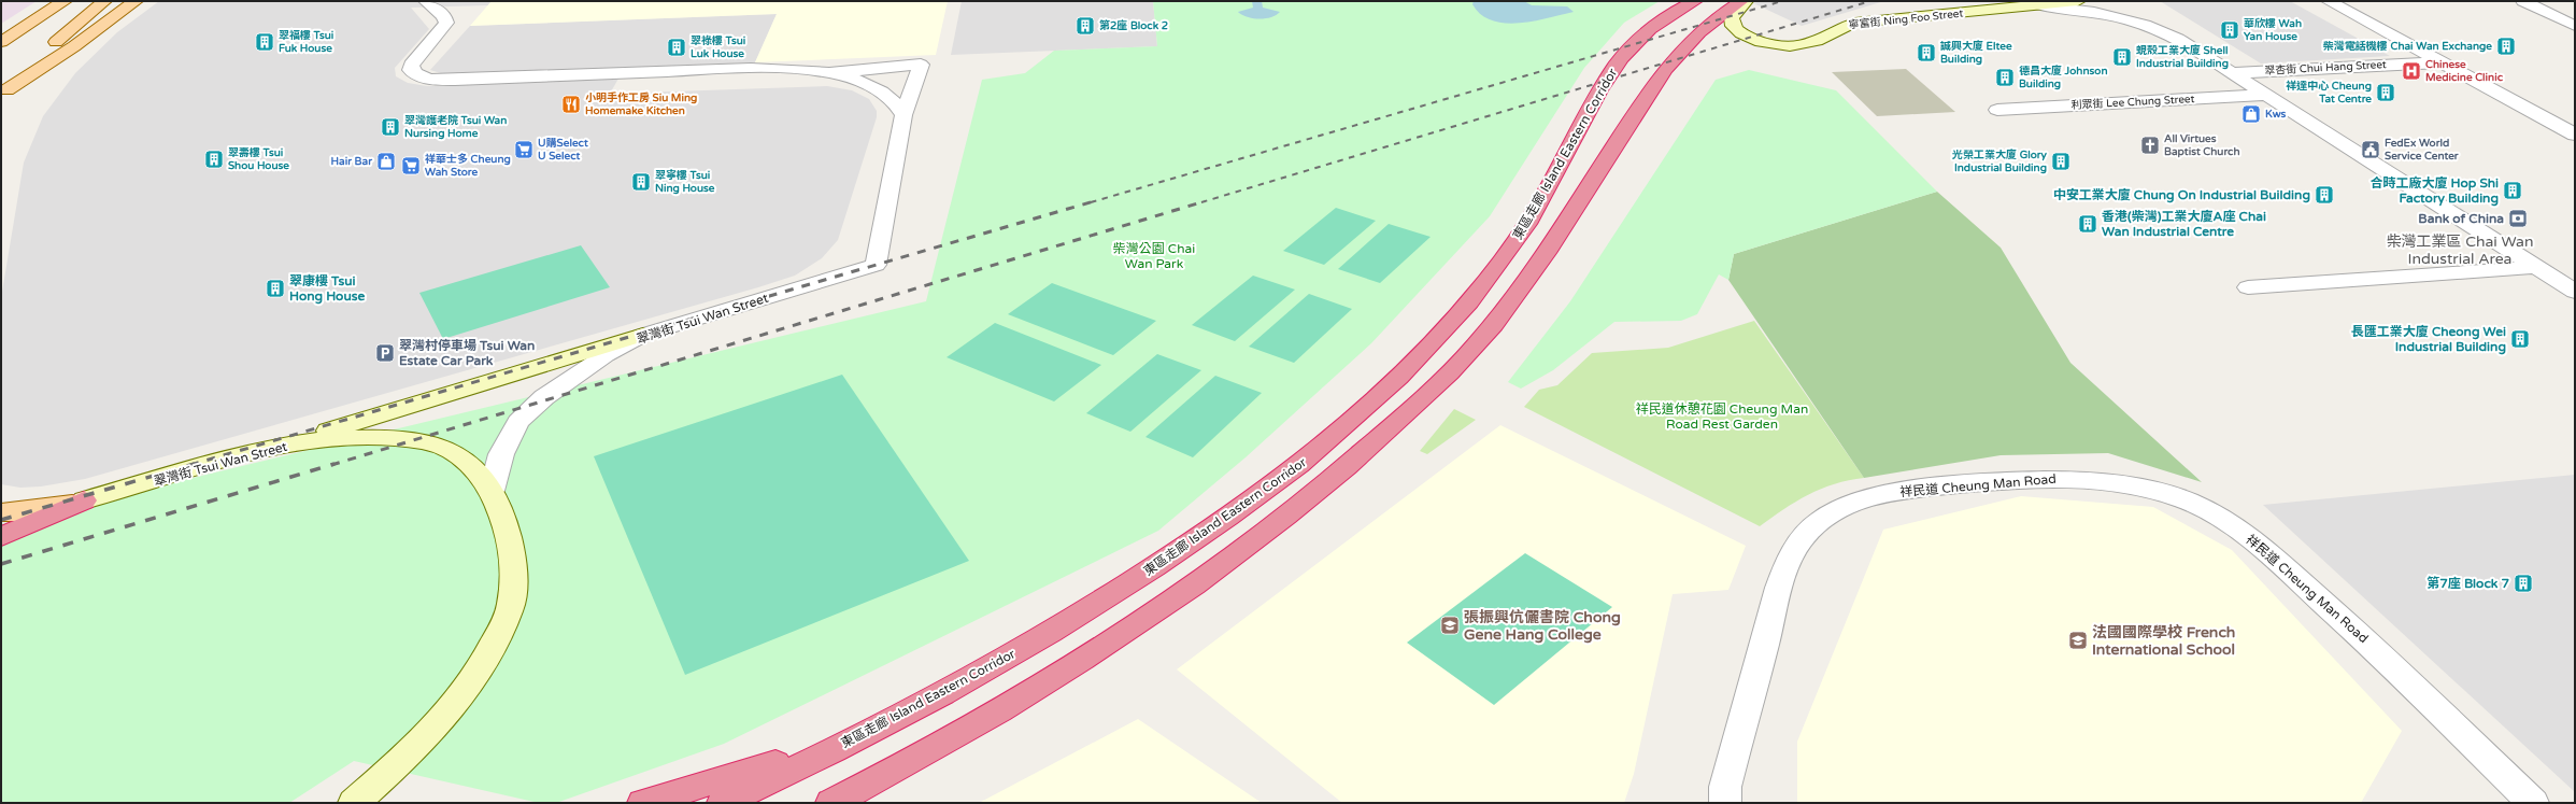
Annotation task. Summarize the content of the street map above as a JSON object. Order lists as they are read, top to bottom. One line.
{"streets":{"highway":["東區走廊 Island Eastern Corridor"],"street":["寧富街 Ning Foo Street","翠杏街 Chui Hang Street","利眾街 Lee Chung Street","翠灣街 Tsui Wan Street","祥民道 Cheung Man Road"]},"districts":["柴灣工業區 Chai Wan Industrial Area"],"parks":["柴灣公園 Chai Wan Park","祥民道休憩花園 Cheung Man Road Rest Garden"],"places":{"building":["第2座 Block 2","華欣樓 Wah Yan House","翠福樓 Tsui Fuk House","柴灣電話機樓 Chai Wan Exchange","翠祿樓 Tsui Luk House","誠興大廈 Eltee Building","蜆殼工業大廈 Shell Industrial Building","德昌大廈 Johnson Building","祥達中心 Cheung Tat Centre","翠灣護老院 Tsui Wan Nursing Home","翠壽樓 Tsui Shou House","光榮工業大廈 Glory Industrial Building","翠寧樓 Tsui Ning House","合時工廠大廈 Hop Shi Factory Building","中安工業大廈 Chung On Industrial Building","香港(柴灣)工業大廈A座 Chai Wan Industrial Centre","翠康樓 Tsui Hong House","長匯工業大廈 Cheong Wei Industrial Building","第7座 Block 7"],"hospital":["Chinese Medicine Clinic"],"restaurant":["小明手作工房 Siu Ming Homemake Kitchen"],"shop":["Kws","Hair Bar"],"church":["All Virtues Baptist Church"],"supermarket":["U購Select U Select","祥華士多 Cheung Wah Store"],"public building":["FedEx World Service Center"],"bank":["Bank of China"],"parking":["翠灣村停車場 Tsui Wan Estate Car Park"],"school or university":["張振興伉儷書院 Chong Gene Hang College","法國國際學校 French International School"]}}
